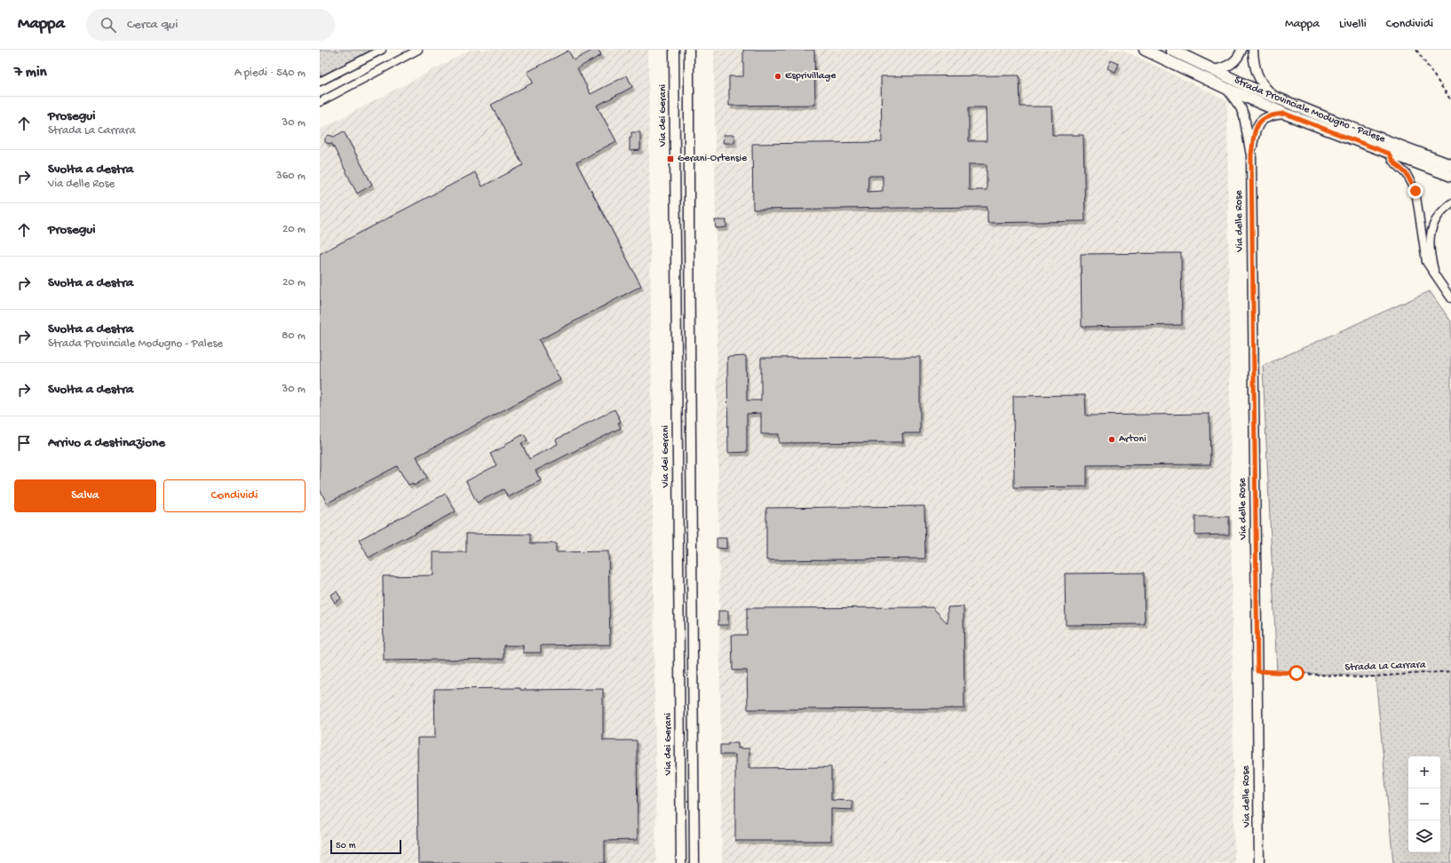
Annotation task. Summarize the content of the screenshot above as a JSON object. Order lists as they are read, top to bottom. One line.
{"streets":{"main road":["Strada Provinciale Modugno - Palese"],"street":["Via dei Gerani","Via delle Rose"],"path":["Strada La Carrara"]},"crossings":[["Via delle Rose","Strada La Carrara"]],"places":{"other":["Esprivillage","Artoni"],"transit":["Gerani-Ortensie"]},"scale_bar":"50 m","page":{"header":"Mappa","search":"Cerca qui","nav":["Mappa","Livelli","Condividi"],"heading":["7 min","A piedi · 540 m"],"list":[["Prosegui","Strada La Carrara","30 m"],["Svolta a destra","Via delle Rose","360 m"],["Prosegui","20 m"],["Svolta a destra","20 m"],["Svolta a destra","Strada Provinciale Modugno - Palese","80 m"],["Svolta a destra","30 m"],"Arrivo a destinazione"],"buttons":["Salva","Condividi"],"map_buttons":["+","−"],"scale":"50 m"}}
